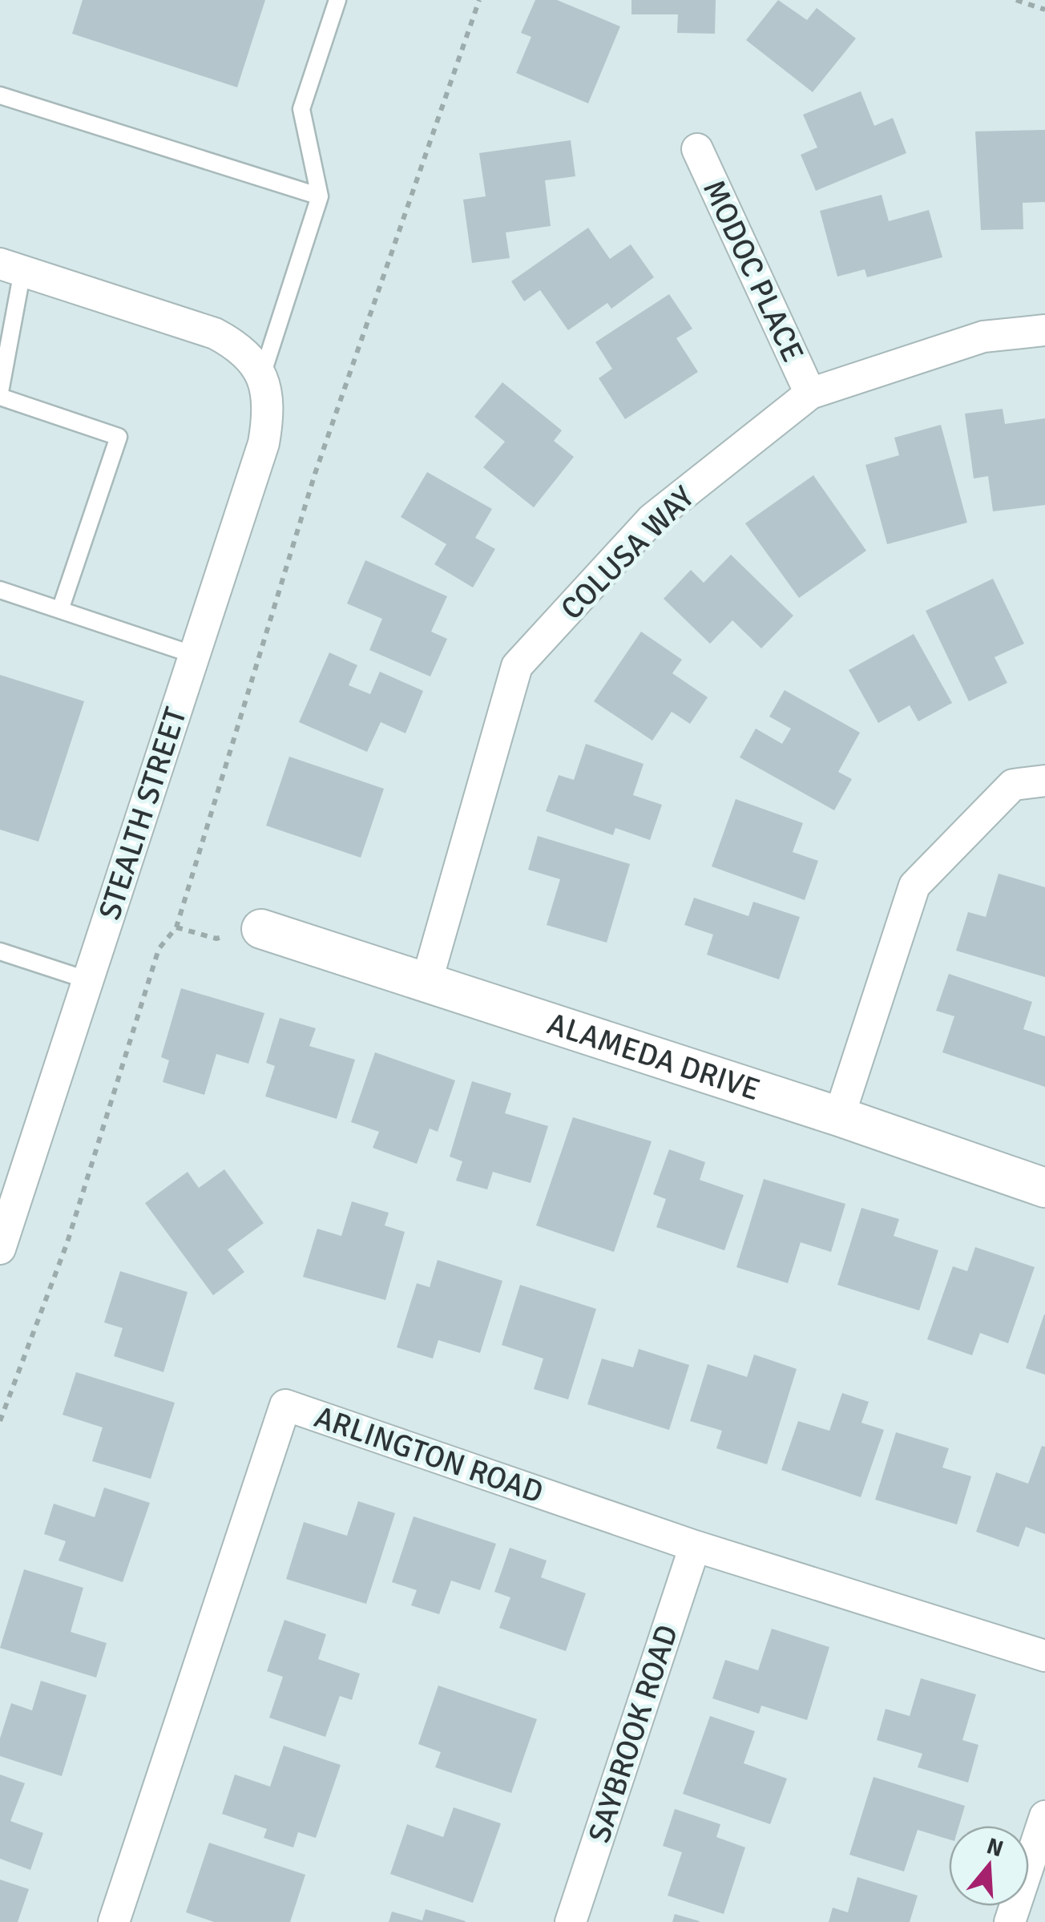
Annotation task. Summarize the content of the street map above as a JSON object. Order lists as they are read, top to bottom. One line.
{"streets":{"street":["MODOC PLACE","COLUSA WAY","STEALTH STREET","ALAMEDA DRIVE","ARLINGTON ROAD","SAYBROOK ROAD"]},"crossings":[["MODOC PLACE","COLUSA WAY"],["COLUSA WAY","ALAMEDA DRIVE"],["ARLINGTON ROAD","SAYBROOK ROAD"]],"north":"top"}
